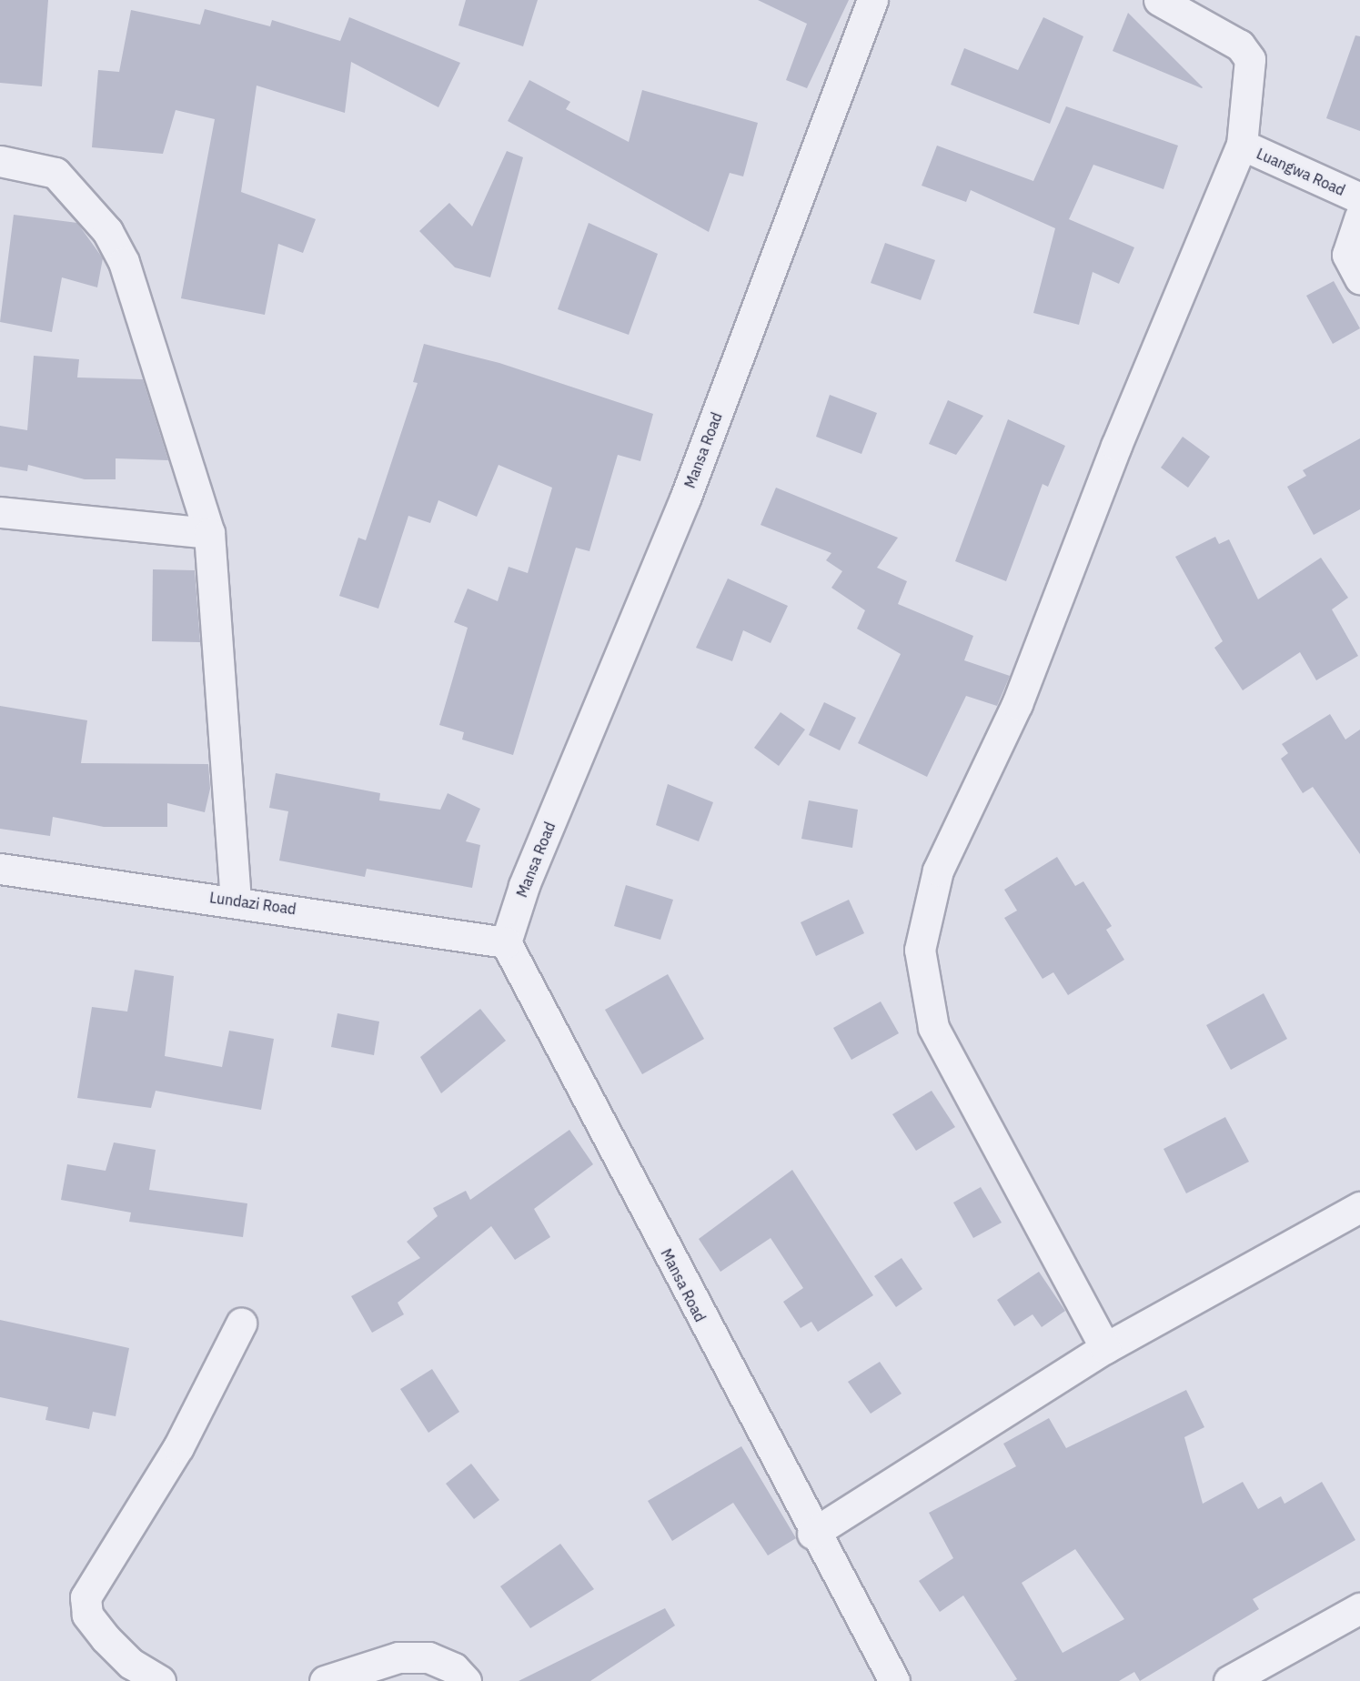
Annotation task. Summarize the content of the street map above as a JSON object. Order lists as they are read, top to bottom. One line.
{"streets":{"street":["Luangwa Road","Mansa Road","Lundazi Road"]},"crossings":[["Mansa Road","Lundazi Road"]]}
